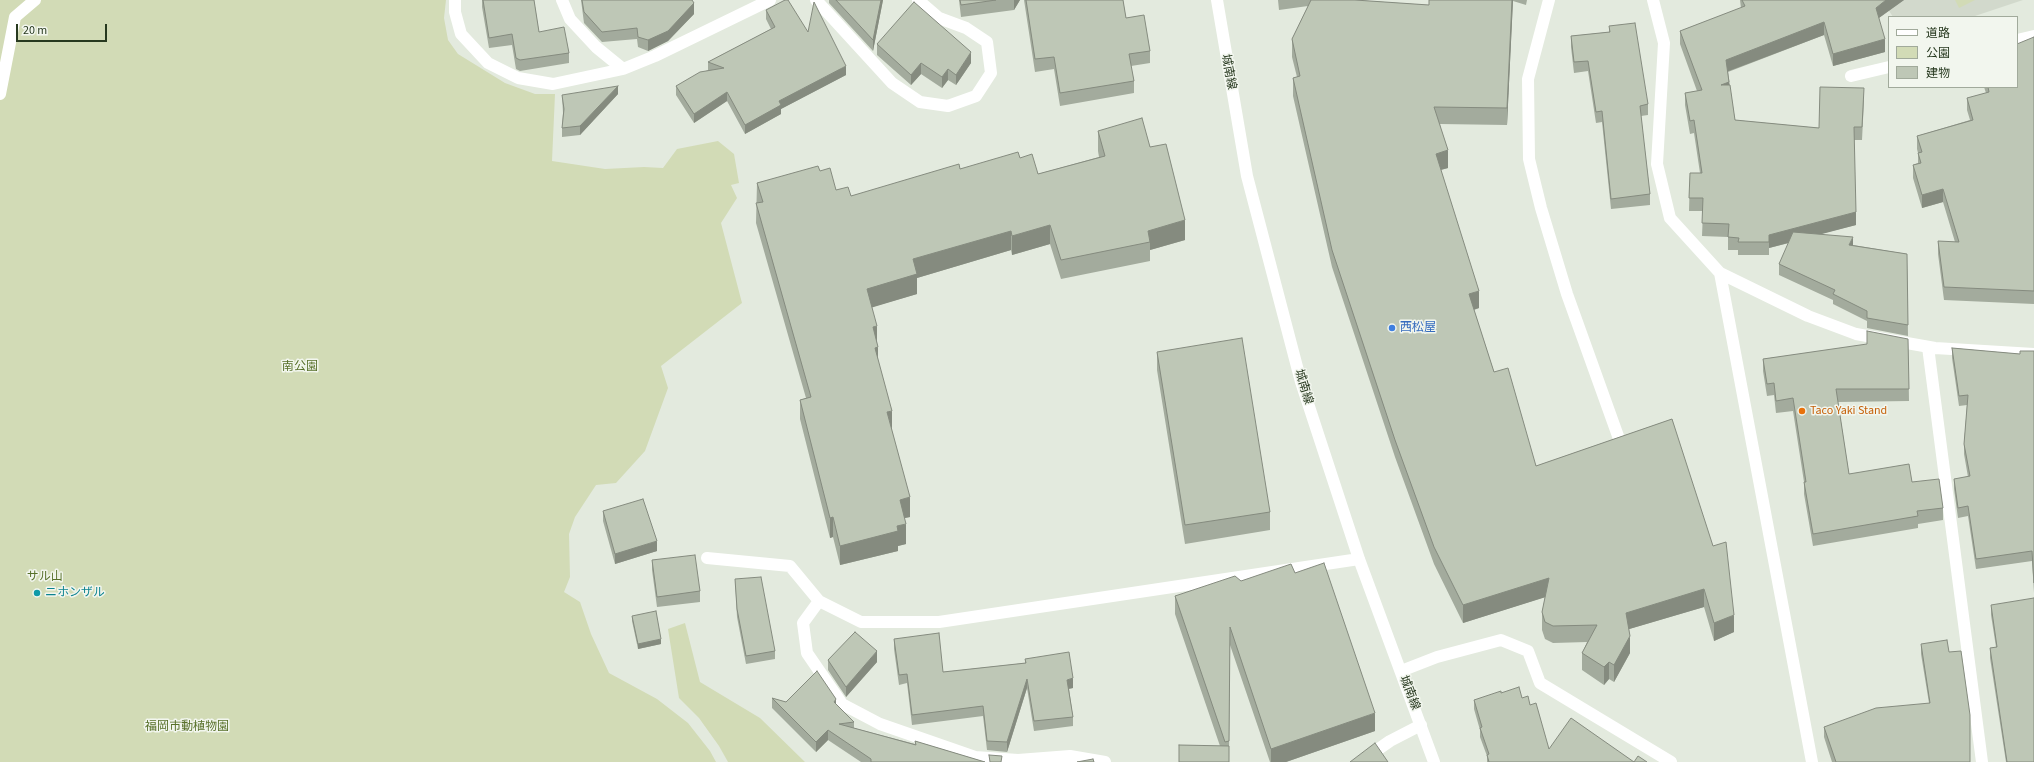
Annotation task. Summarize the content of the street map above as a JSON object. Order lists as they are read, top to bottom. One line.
{"streets":{"street":["城南線"]},"parks":["南公園","サル山","福岡市動植物園"],"places":["西松屋","Taco Yaki Stand","ニホンザル"],"legend":["道路","公園","建物"],"scale_bar":"20 m"}
